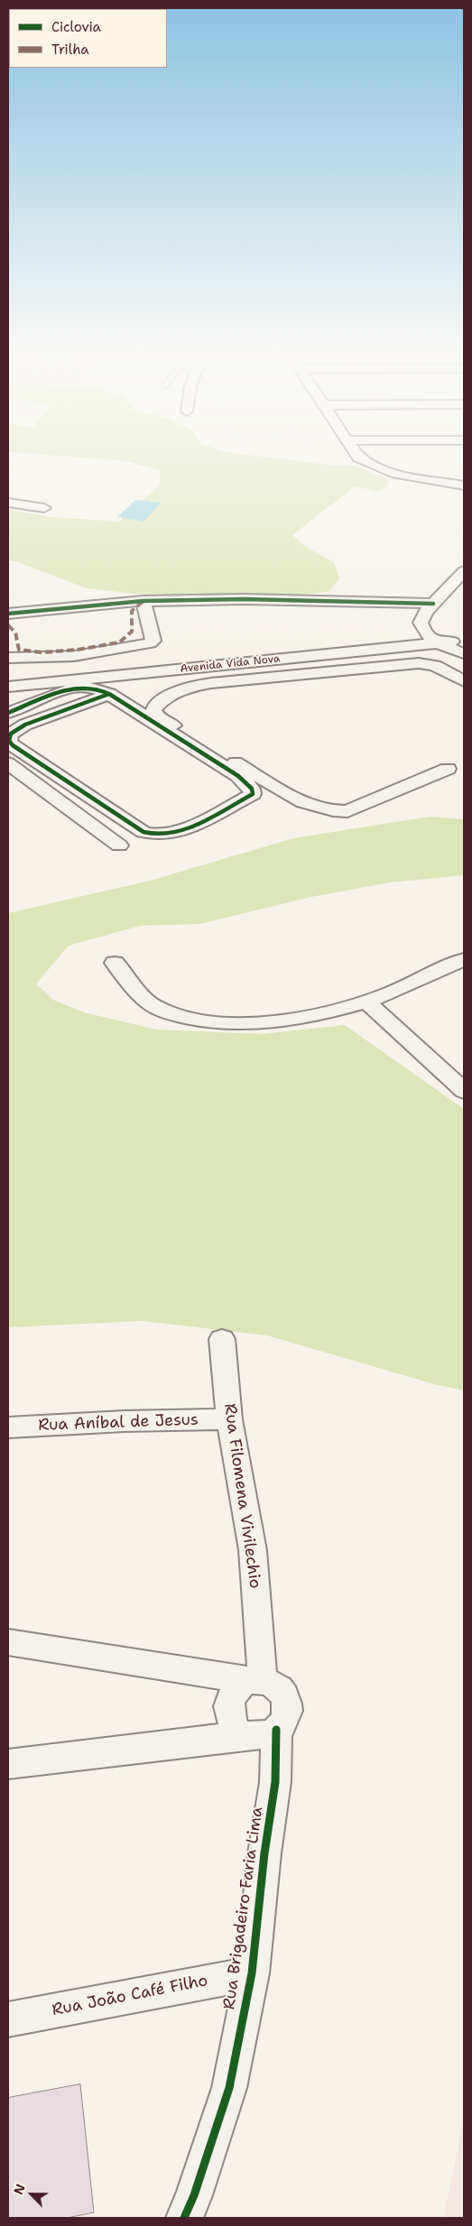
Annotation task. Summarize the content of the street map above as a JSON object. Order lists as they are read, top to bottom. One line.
{"streets":{"street":["Avenida Vida Nova","Rua Aníbal de Jesus","Rua Filomena Vivilechio","Rua Brigadeiro Faria Lima","Rua João Café Filho"]},"crossings":[["Rua Aníbal de Jesus","Rua Filomena Vivilechio"],["Rua Filomena Vivilechio","Rua Brigadeiro Faria Lima"],["Rua Brigadeiro Faria Lima","Rua João Café Filho"]],"legend":["Ciclovia","Trilha"],"north":"top left"}
